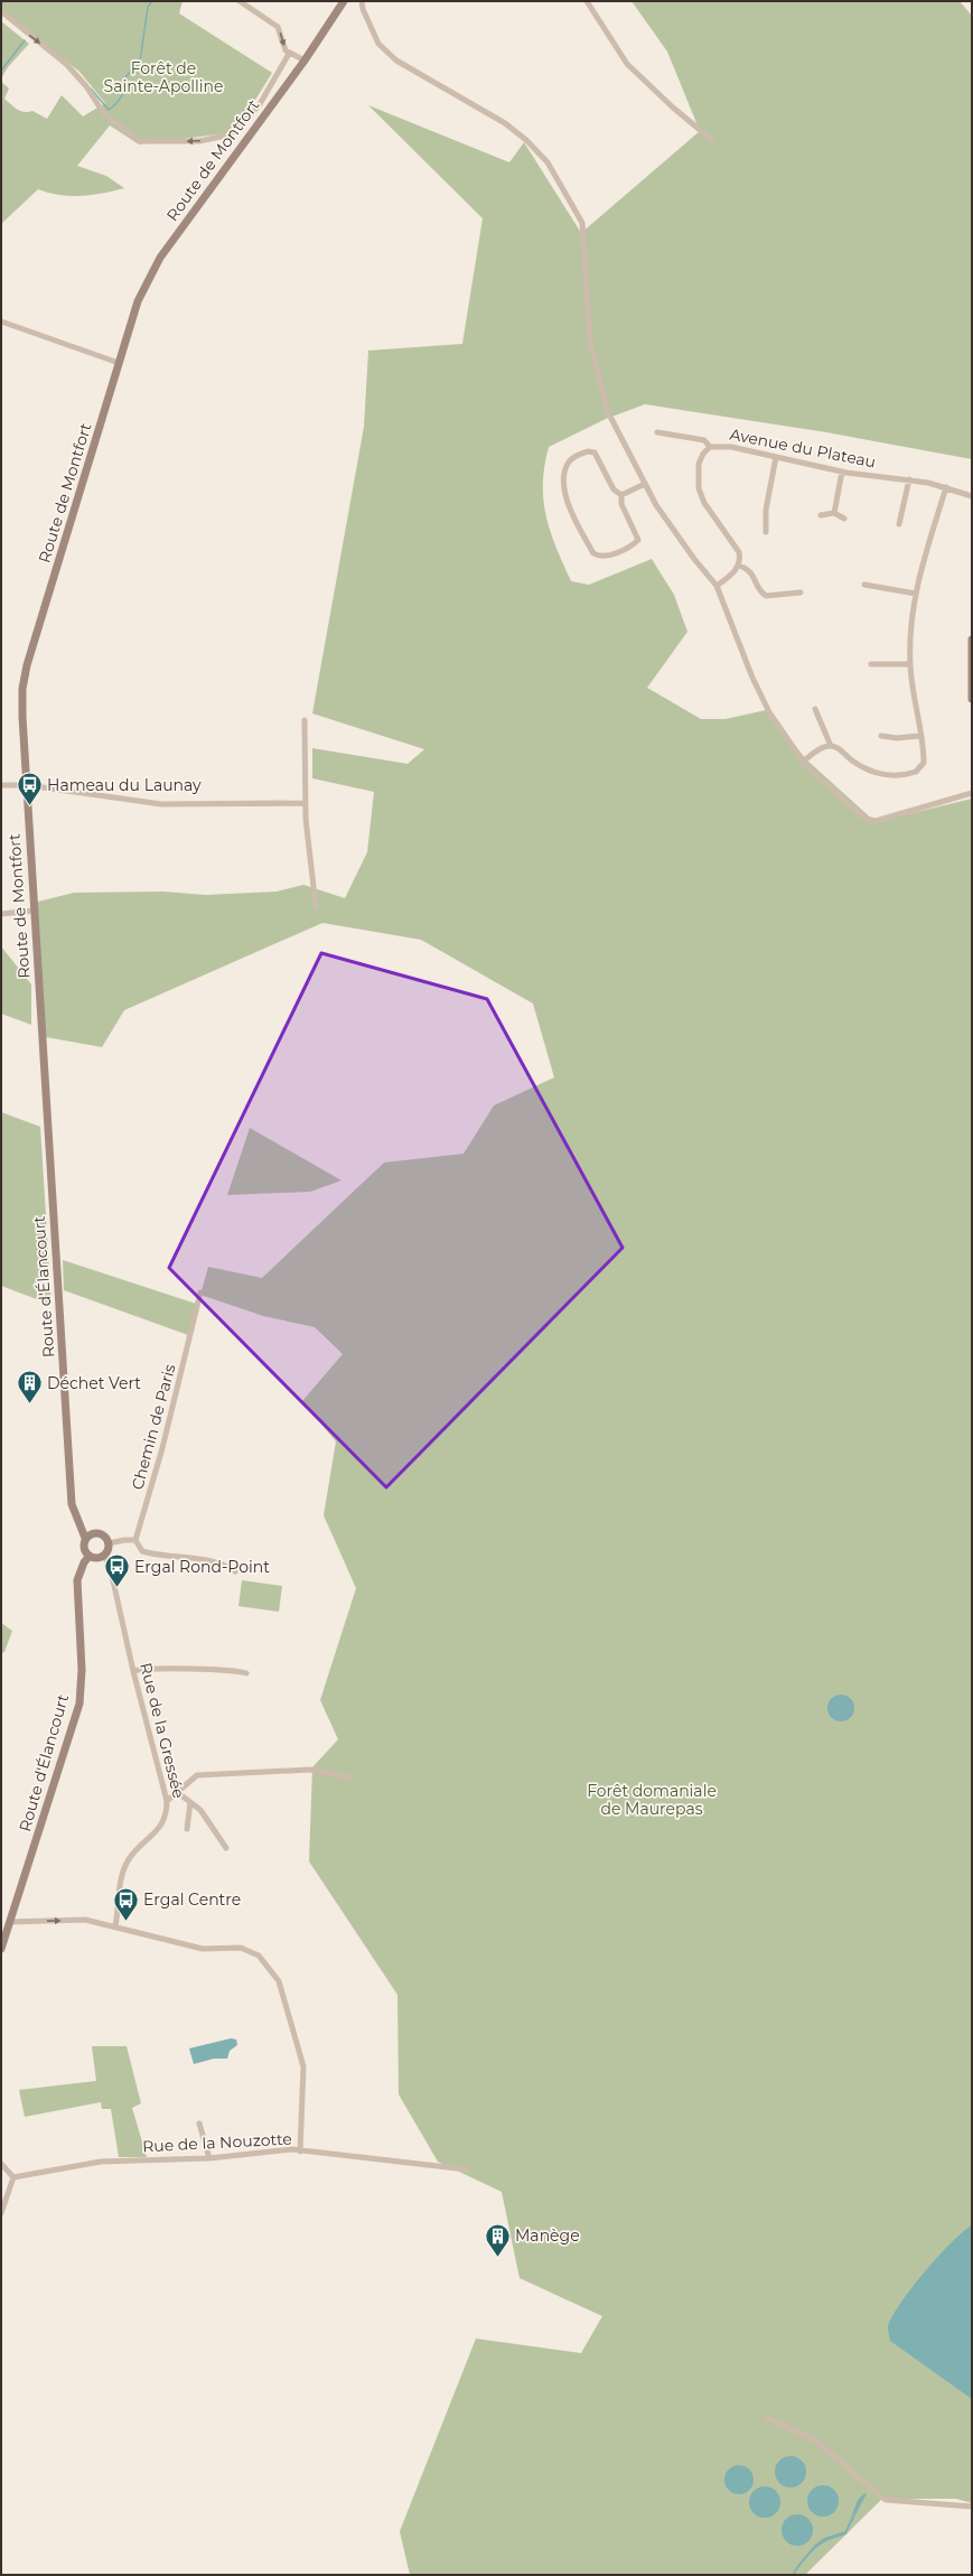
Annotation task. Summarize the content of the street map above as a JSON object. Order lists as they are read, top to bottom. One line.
{"streets":{"street":["Route de Montfort","Avenue du Plateau","Route d'Élancourt","Chemin de Paris","Rue de la Gressée","Rue de la Nouzotte"]},"crossings":[["Route de Montfort","Route d'Élancourt"],["Route d'Élancourt","Rue de la Gressée"]],"parks":["Forêt de Sainte-Apolline","Forêt domaniale de Maurepas"],"places":{"bus stop":["Hameau du Launay","Ergal Rond-Point","Ergal Centre"],"building":["Déchet Vert","Manège"]}}
